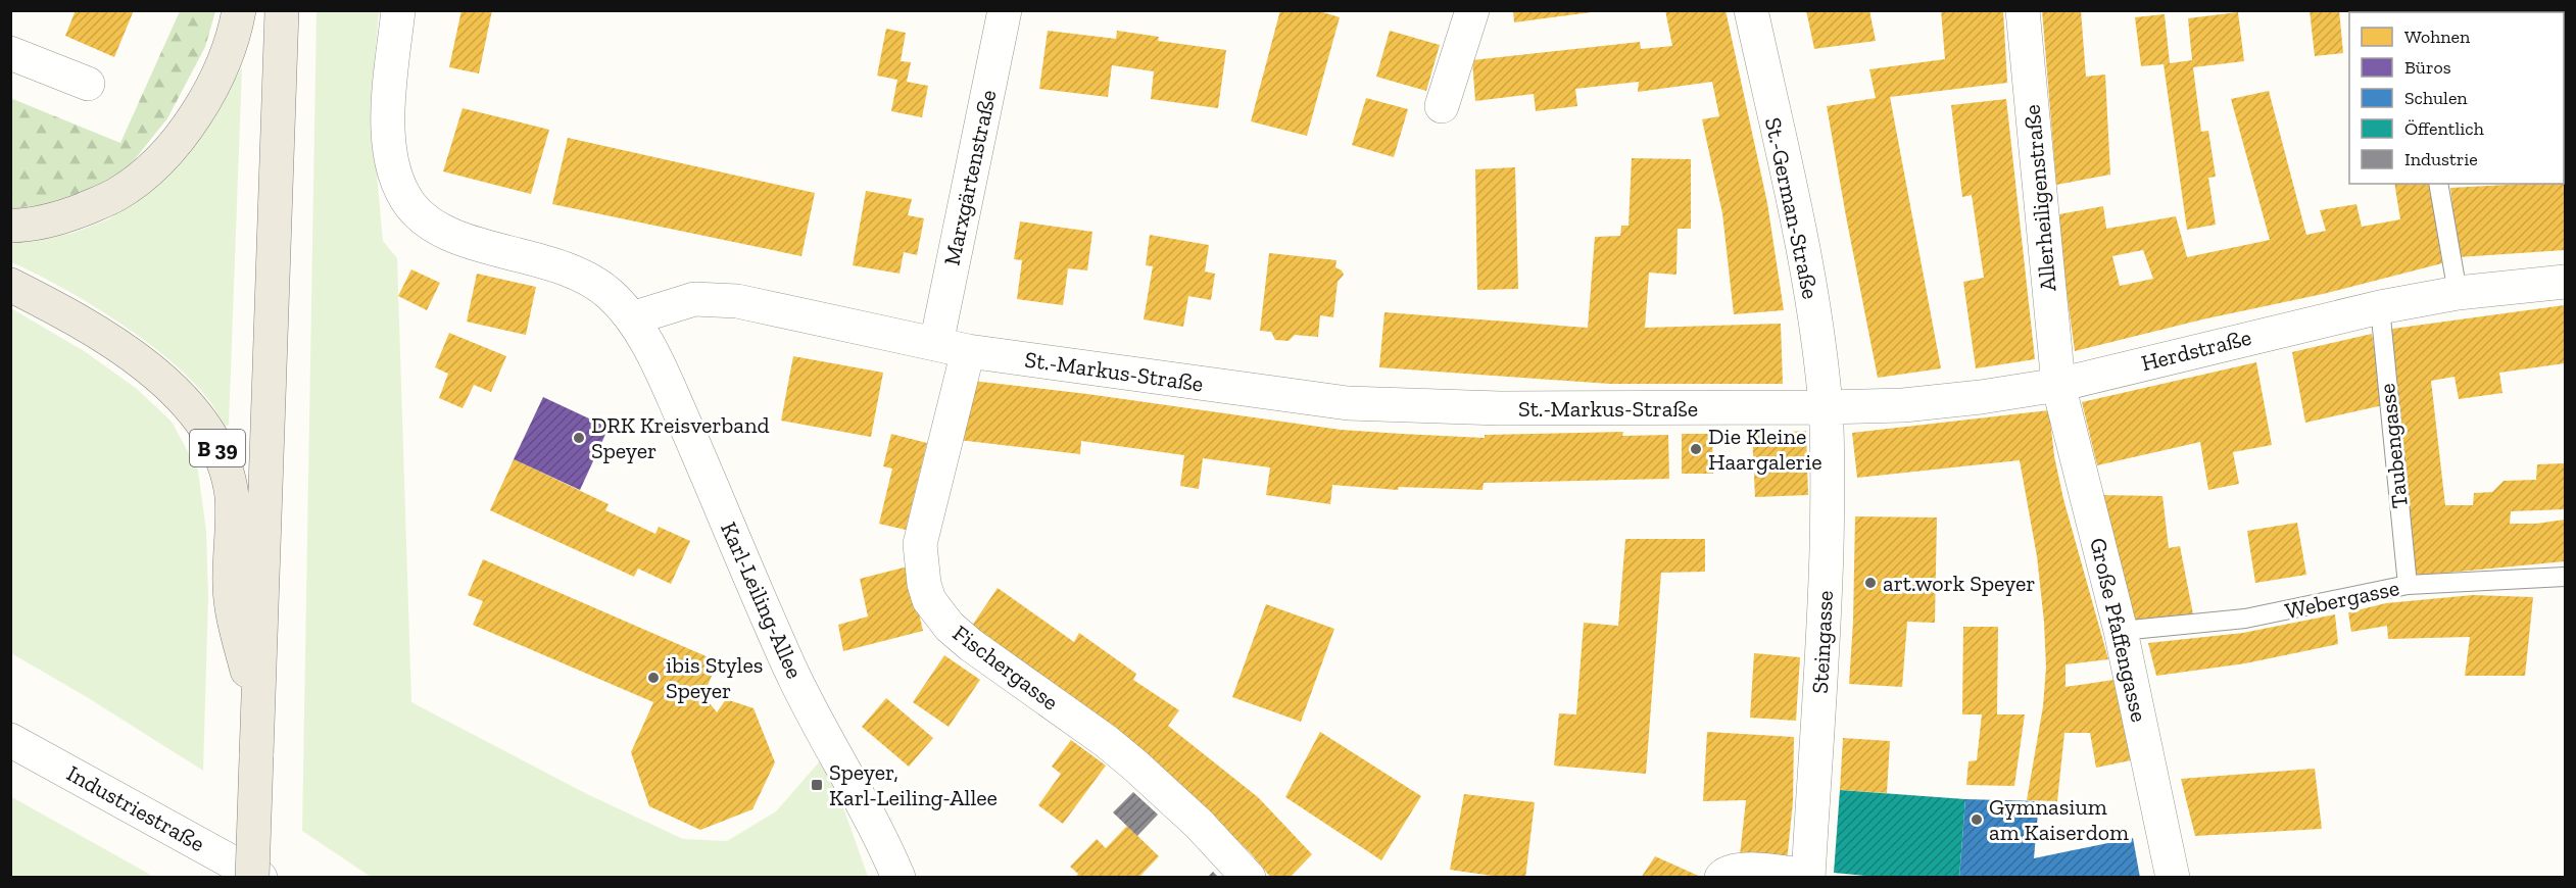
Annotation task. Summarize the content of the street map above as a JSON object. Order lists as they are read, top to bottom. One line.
{"streets":{"main road":["B 39"],"street":["Marxgärtenstraße","Allerheiligenstraße","St.-German-Straße","Herdstraße","St.-Markus-Straße","Karl-Leiling-Allee","Große Pfaffengasse","Steingasse","Fischergasse","Industriestraße"],"lane":["Taubengasse","Webergasse"]},"crossings":[["Marxgärtenstraße","St.-Markus-Straße"],["Marxgärtenstraße","Fischergasse"],["Allerheiligenstraße","Herdstraße"],["Allerheiligenstraße","Große Pfaffengasse"],["St.-German-Straße","Herdstraße"],["St.-German-Straße","St.-Markus-Straße"],["St.-German-Straße","Steingasse"],["Herdstraße","St.-Markus-Straße"],["Herdstraße","Taubengasse"],["Herdstraße","Große Pfaffengasse"],["Herdstraße","Steingasse"],["St.-Markus-Straße","Karl-Leiling-Allee"],["St.-Markus-Straße","Steingasse"],["St.-Markus-Straße","Fischergasse"],["Taubengasse","Webergasse"],["Webergasse","Große Pfaffengasse"]],"places":{"other":["DRK Kreisverband Speyer","Die Kleine Haargalerie","art.work Speyer","ibis Styles Speyer","Gymnasium am Kaiserdom"],"transit":["Speyer, Karl-Leiling-Allee"]},"legend":["Wohnen","Büros","Schulen","Öffentlich","Industrie"]}
